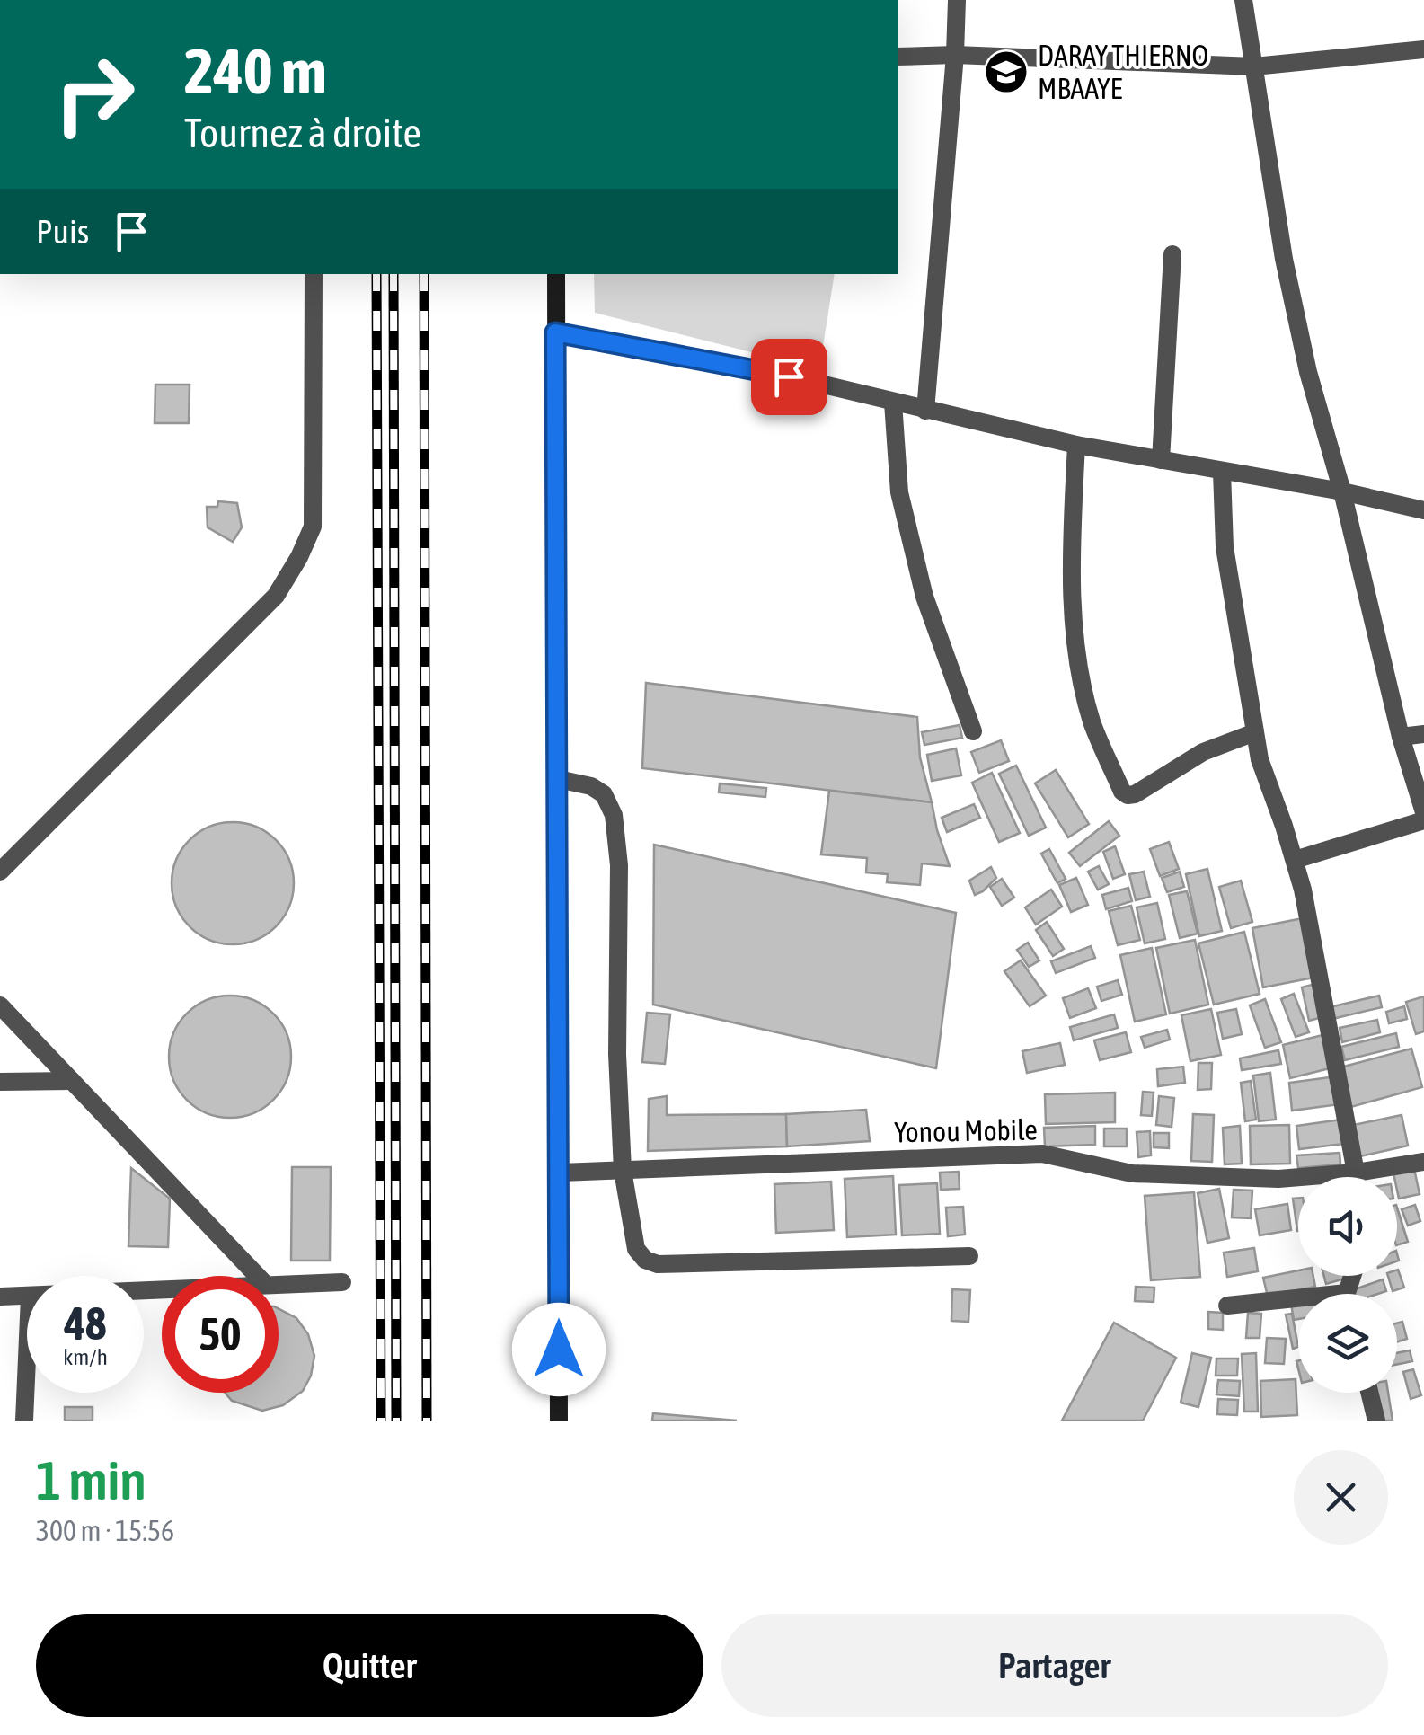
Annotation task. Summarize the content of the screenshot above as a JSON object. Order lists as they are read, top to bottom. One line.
{"streets":{"street":["Yonou Mobile"]},"places":{"school or university":["DARAY THIERNO MBAAYE"]},"page":{"turn":["240 m","Tournez à droite"],"then":"Puis","speed":"48 km/h","limit":"50","heading":["1 min","300 m · 15:56"],"buttons":["Quitter","Partager"]}}
